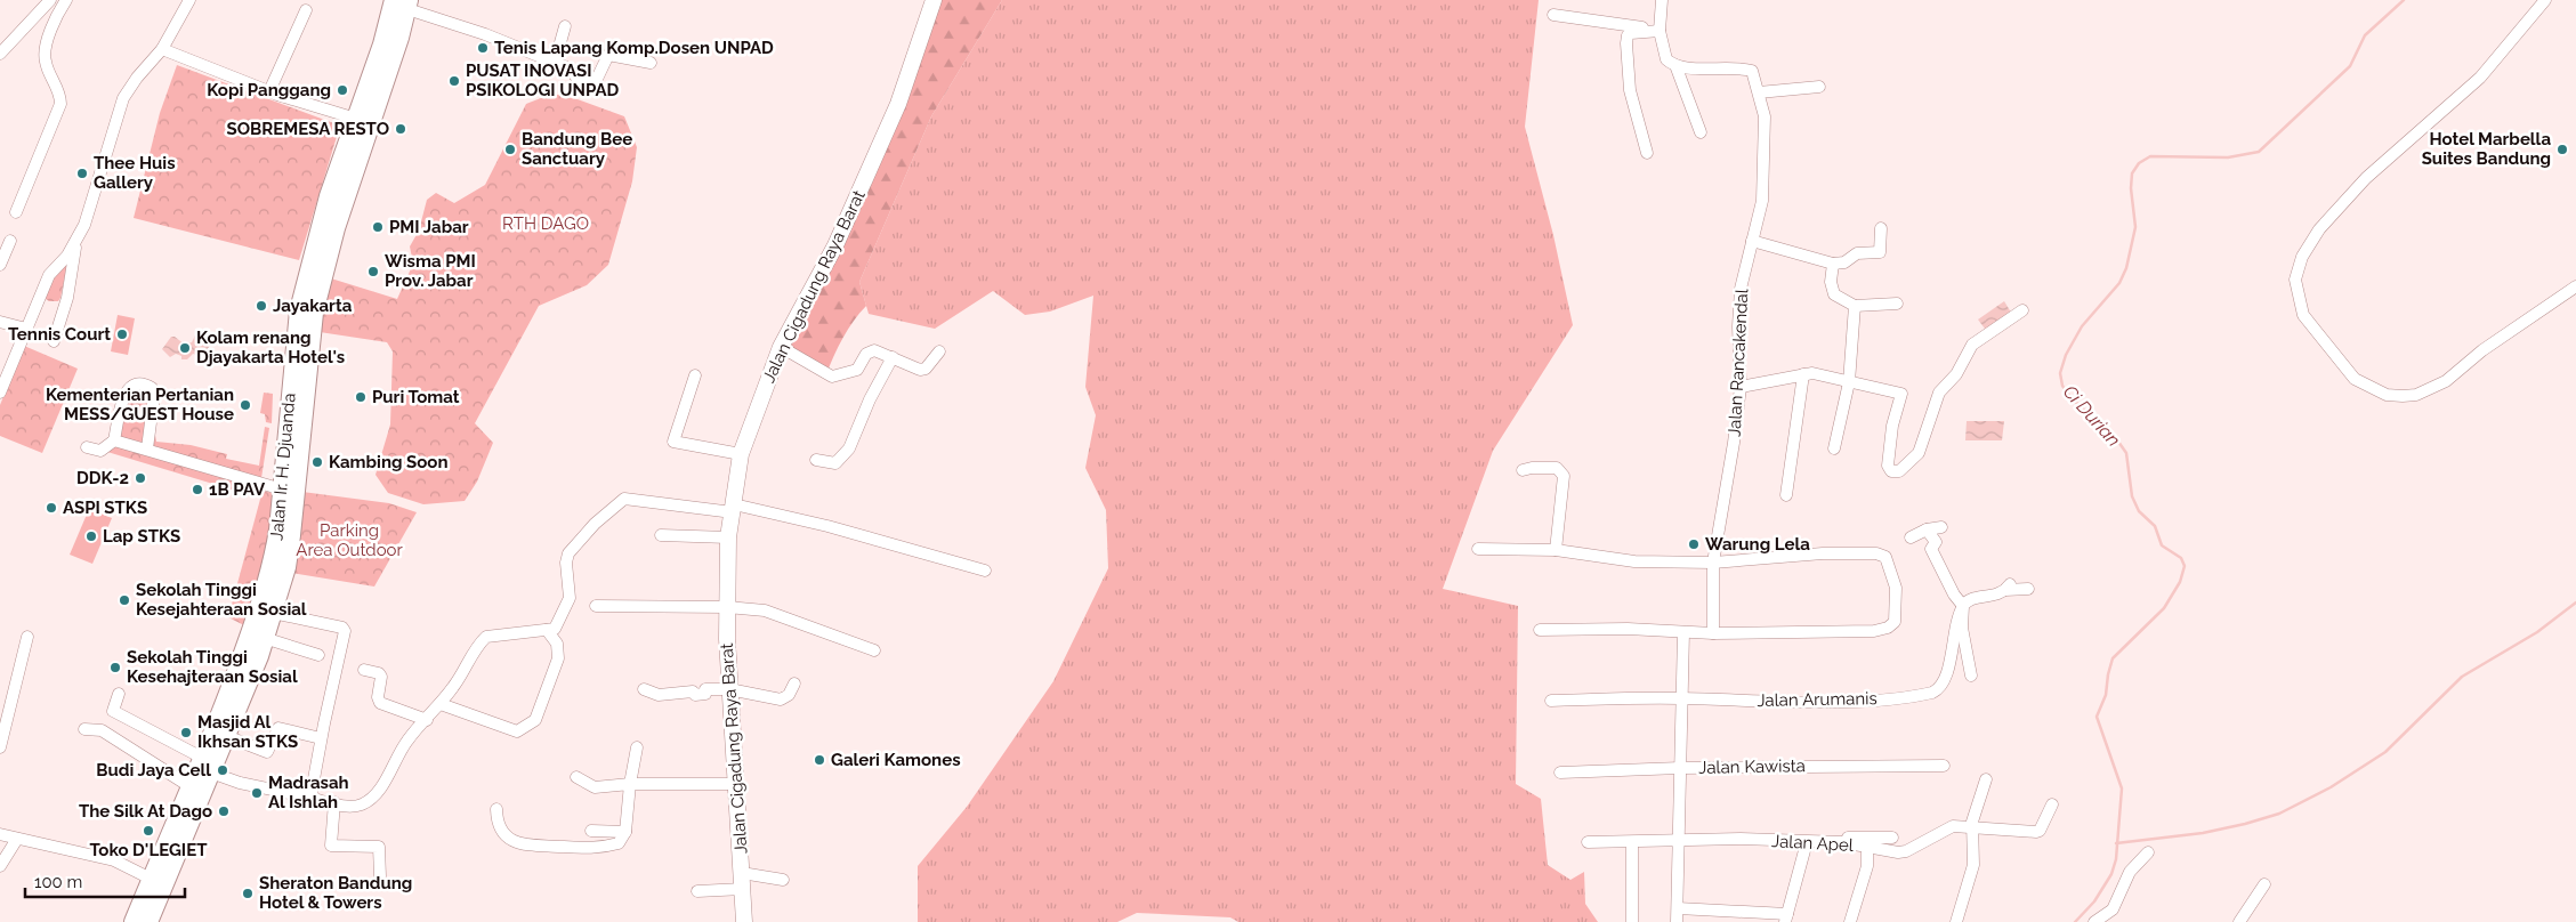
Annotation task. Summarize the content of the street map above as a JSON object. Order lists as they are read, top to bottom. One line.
{"streets":{"main road":["Jalan Ir. H. Djuanda"],"street":["Jalan Cigadung Raya Barat","Jalan Rancakendal","Jalan Arumanis","Jalan Kawista","Jalan Apel"]},"water":["Ci Durian"],"parks":["RTH DAGO","Parking Area Outdoor"],"places":["Tenis Lapang Komp.Dosen UNPAD","PUSAT INOVASI PSIKOLOGI UNPAD","Kopi Panggang","SOBREMESA RESTO","Bandung Bee Sanctuary","Hotel Marbella Suites Bandung","Thee Huis Gallery","PMI Jabar","Wisma PMI Prov. Jabar","Jayakarta","Tennis Court","Kolam renang Djayakarta Hotel's","Puri Tomat","Kementerian Pertanian MESS/GUEST House","Kambing Soon","DDK-2","1B PAV","ASPI STKS","Lap STKS","Warung Lela","Sekolah Tinggi Kesejahteraan Sosial","Sekolah Tinggi Kesehajteraan Sosial","Masjid Al Ikhsan STKS","Galeri Kamones","Budi Jaya Cell","Madrasah Al Ishlah","The Silk At Dago","Toko D'LEGIET","Sheraton Bandung Hotel & Towers"],"scale_bar":"100 m"}
